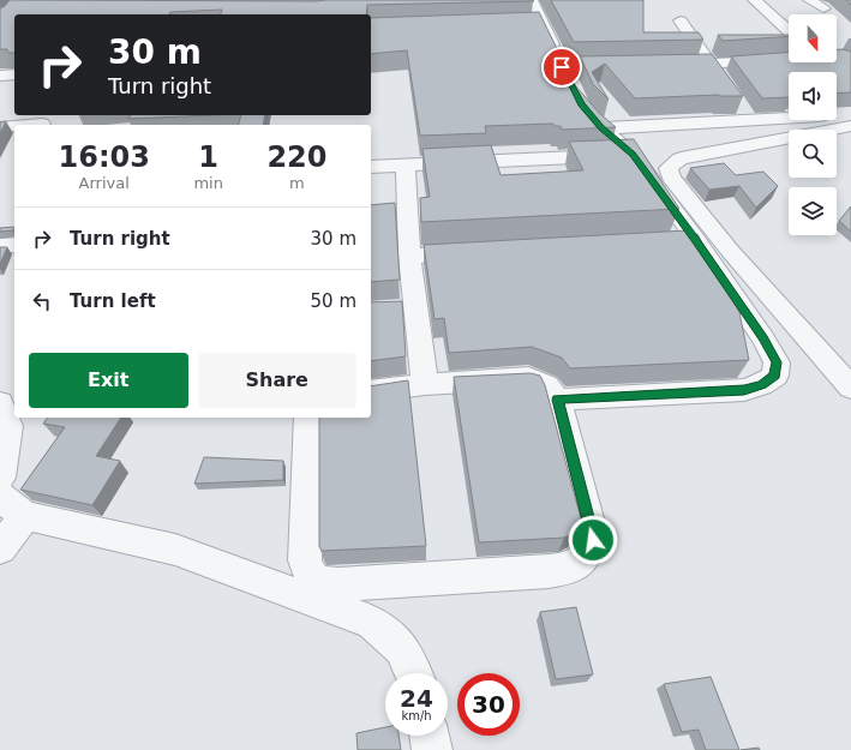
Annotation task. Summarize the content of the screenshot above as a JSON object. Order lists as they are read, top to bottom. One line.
{"north":"bottom","page":{"turn":["30 m","Turn right"],"eta":["16:03","Arrival","1","min","220","m"],"list":[{"name":"Turn right","value":"30 m"},{"name":"Turn left","value":"50 m"}],"buttons":["Exit","Share"],"speed":"24 km/h","limit":"30"}}
